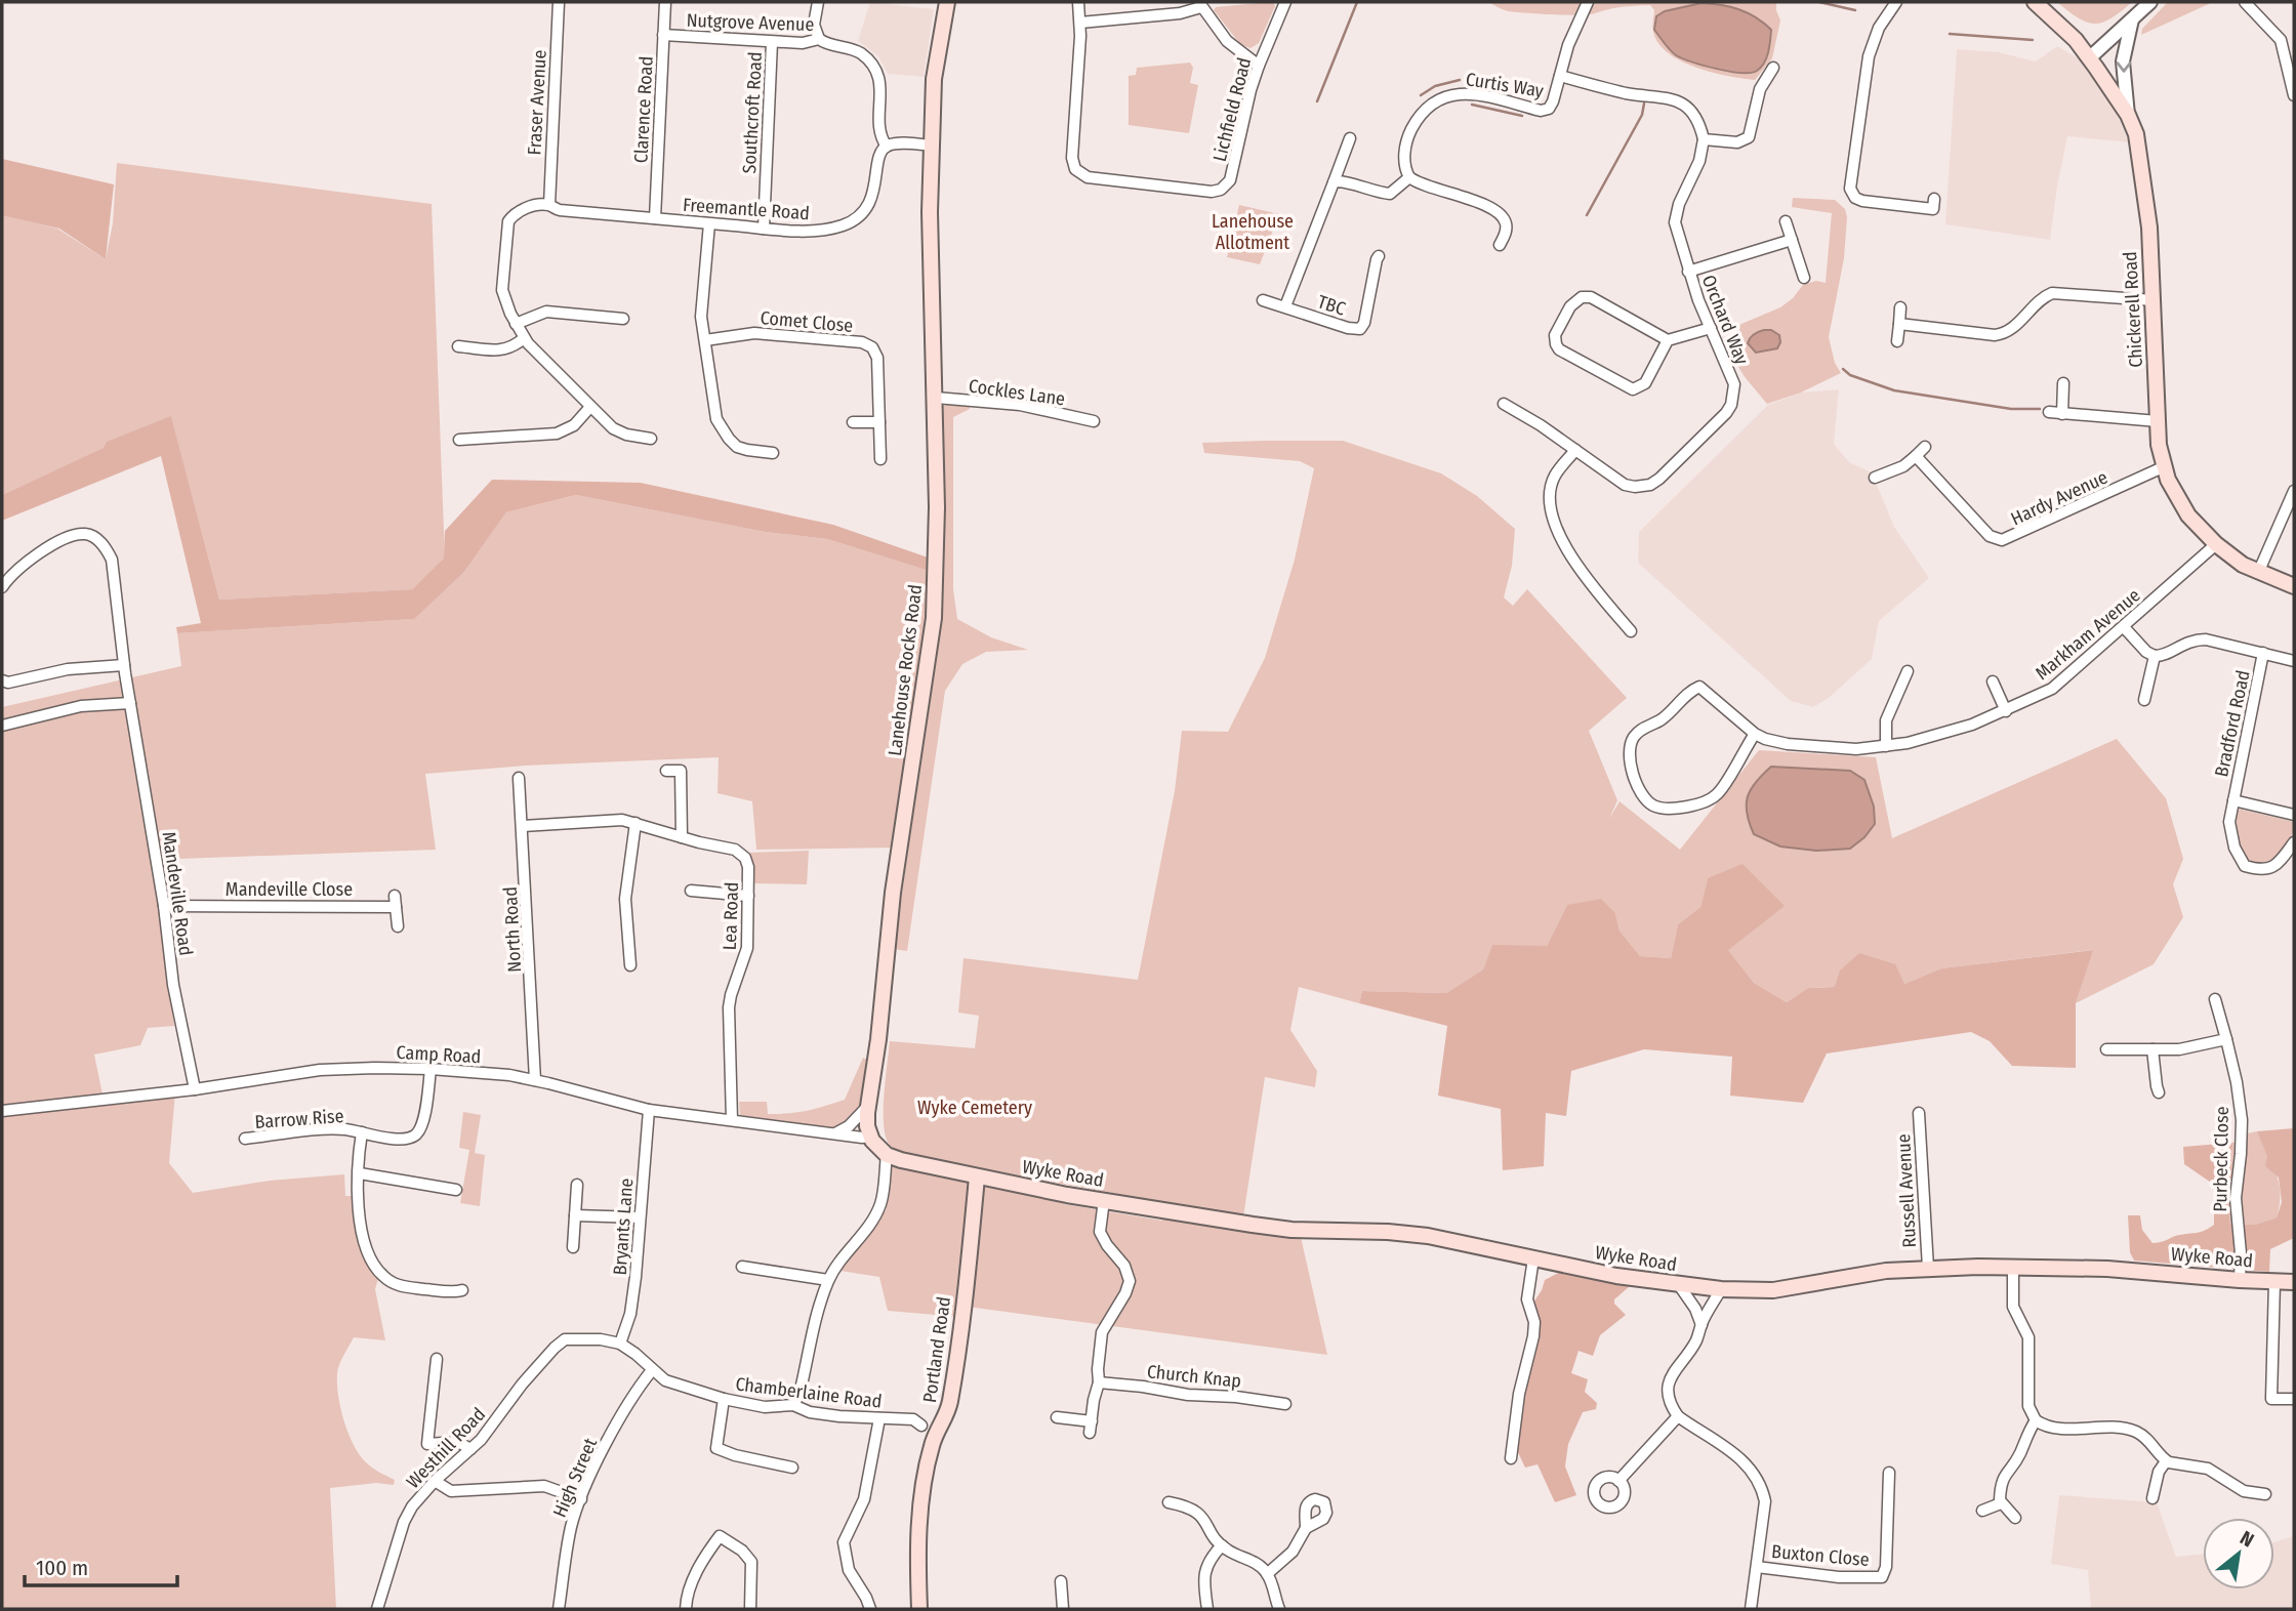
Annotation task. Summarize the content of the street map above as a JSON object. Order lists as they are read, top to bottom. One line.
{"streets":{"main road":["Chickerell Road","Lanehouse Rocks Road","Wyke Road","Portland Road"],"street":["Nutgrove Avenue","Curtis Way","Fraser Avenue","Clarence Road","Lichfield Road","Southcroft Road","Freemantle Road","TBC","Orchard Way","Comet Close","Cockles Lane","Hardy Avenue","Markham Avenue","Bradford Road","Mandeville Close","Mandeville Road","Lea Road","North Road","Camp Road","Barrow Rise","Purbeck Close","Russell Avenue","Bryants Lane","Church Knap","Chamberlaine Road","Westhill Road","High Street","Buxton Close"]},"crossings":[["Nutgrove Avenue","Clarence Road"],["Nutgrove Avenue","Southcroft Road"],["Nutgrove Avenue","Freemantle Road"],["Fraser Avenue","Freemantle Road"],["Clarence Road","Freemantle Road"],["Southcroft Road","Freemantle Road"],["Chickerell Road","Hardy Avenue"],["Chickerell Road","Markham Avenue"],["Cockles Lane","Lanehouse Rocks Road"],["Lanehouse Rocks Road","Camp Road"],["Mandeville Close","Mandeville Road"],["Mandeville Road","Camp Road"],["Lea Road","Camp Road"],["North Road","Camp Road"],["Camp Road","Barrow Rise"],["Camp Road","Bryants Lane"],["Purbeck Close","Wyke Road"],["Wyke Road","Russell Avenue"],["Wyke Road","Portland Road"],["Bryants Lane","Chamberlaine Road"],["Bryants Lane","Westhill Road"],["Chamberlaine Road","Westhill Road"],["Chamberlaine Road","High Street"]],"parks":["Lanehouse Allotment","Wyke Cemetery"],"scale_bar":"100 m","north":"top right"}
